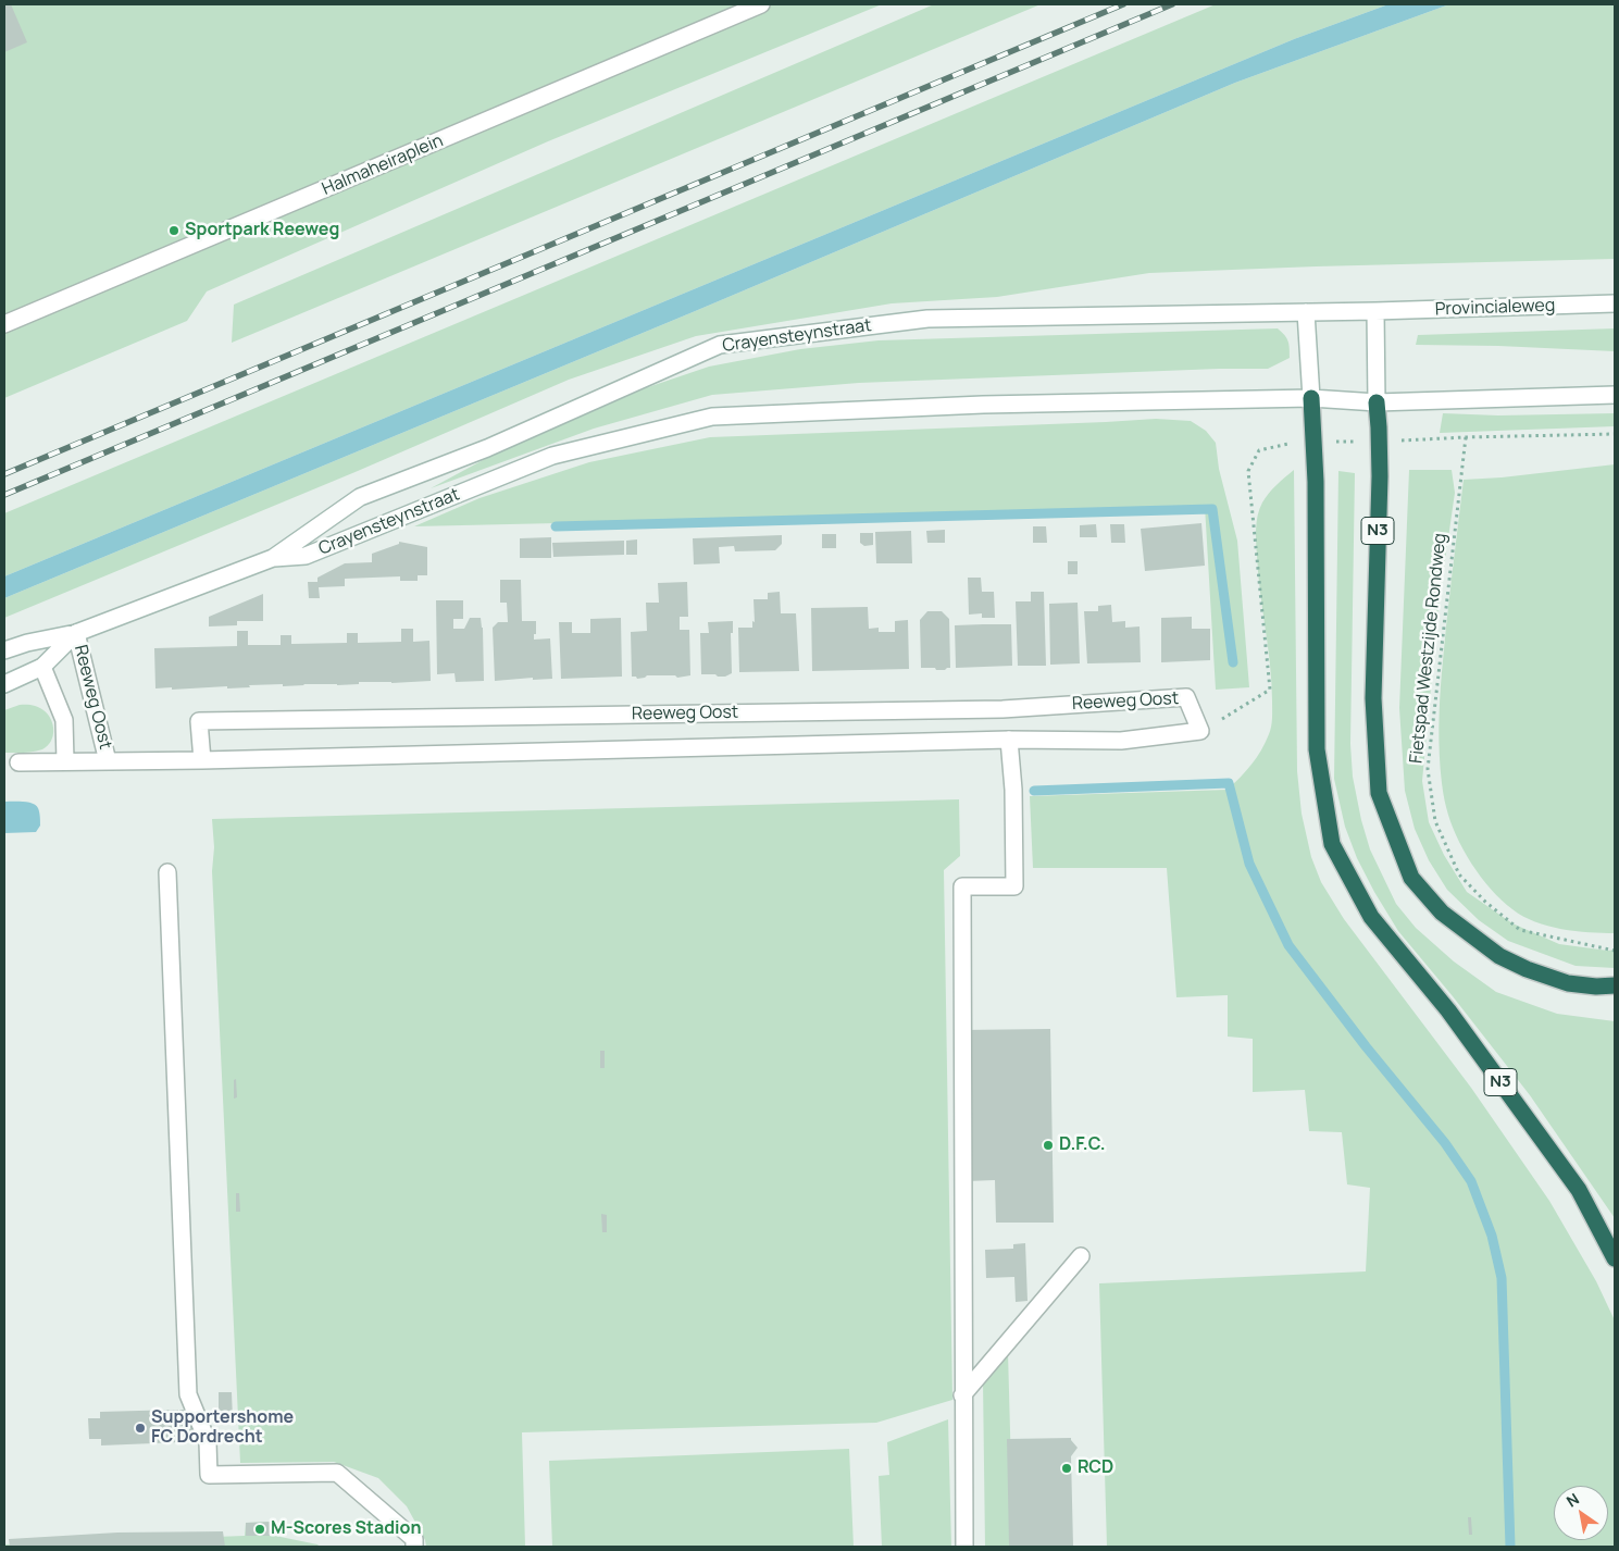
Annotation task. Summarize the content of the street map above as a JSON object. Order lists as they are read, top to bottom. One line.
{"streets":{"highway":["N3"],"main road":["Halmaheiraplein","Provincialeweg","Crayensteynstraat","Reeweg Oost"],"path":["Fietspad Westzijde Rondweg"]},"crossings":[["Provincialeweg","Crayensteynstraat"],["Crayensteynstraat","N3"],["Crayensteynstraat","Reeweg Oost"]],"places":["Sportpark Reeweg","D.F.C.","Supportershome FC Dordrecht","RCD","M-Scores Stadion"],"north":"top left"}
